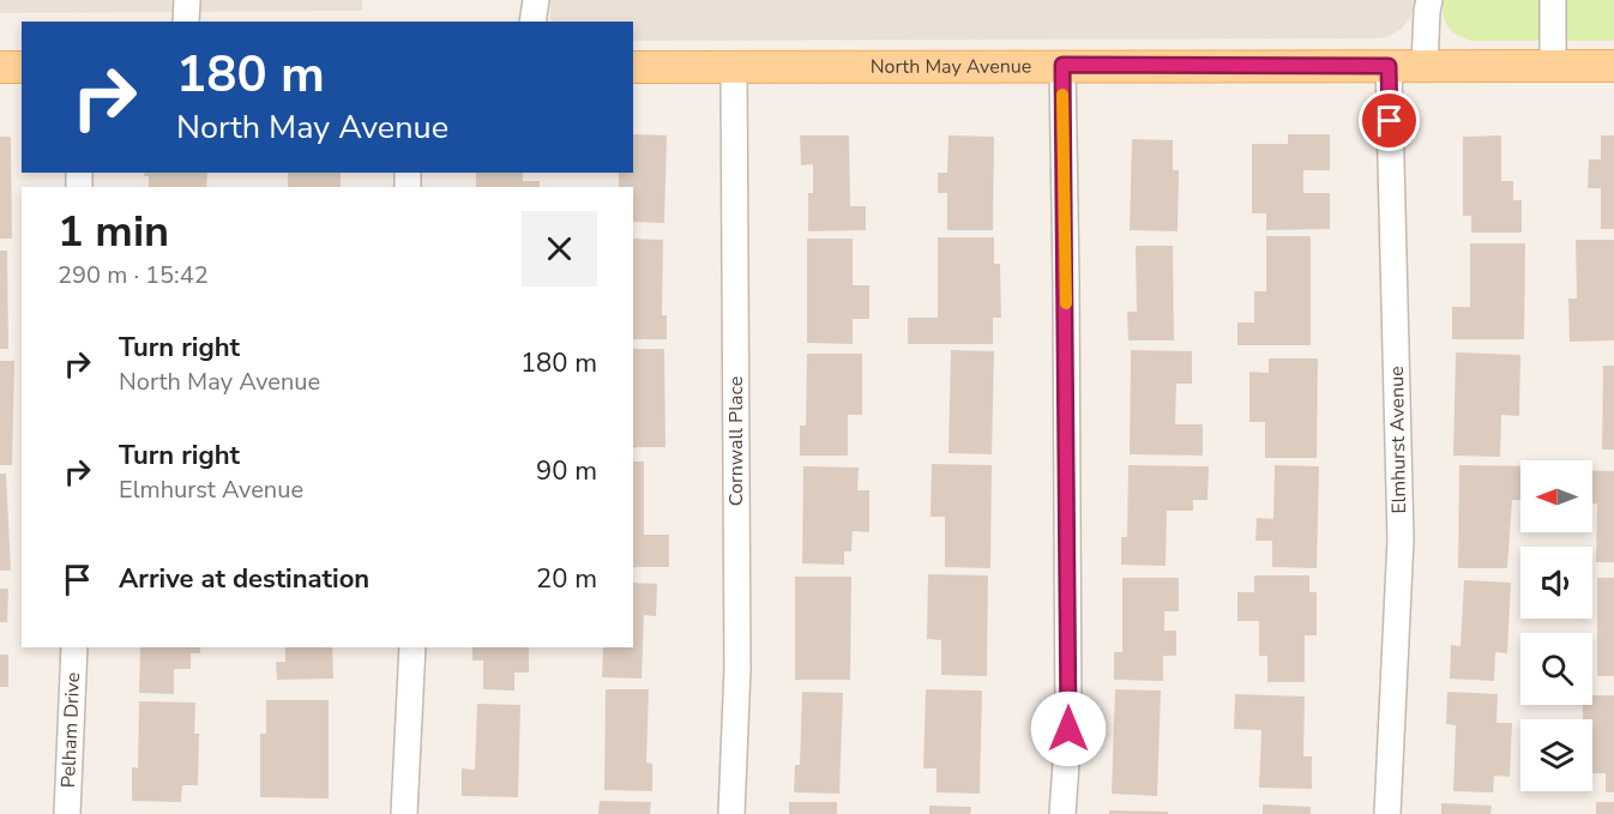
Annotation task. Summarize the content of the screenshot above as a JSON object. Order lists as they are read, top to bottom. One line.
{"streets":{"main road":["North May Avenue"],"street":["Elmhurst Avenue","Cornwall Place","Pelham Drive"]},"crossings":[["North May Avenue","Elmhurst Avenue"],["North May Avenue","Cornwall Place"]],"north":"left","page":{"turn":["180 m","North May Avenue"],"heading":["1 min","290 m · 15:42"],"list":[{"name":"Turn right","note":"North May Avenue","value":"180 m"},{"name":"Turn right","note":"Elmhurst Avenue","value":"90 m"},{"name":"Arrive at destination","value":"20 m"}]}}
